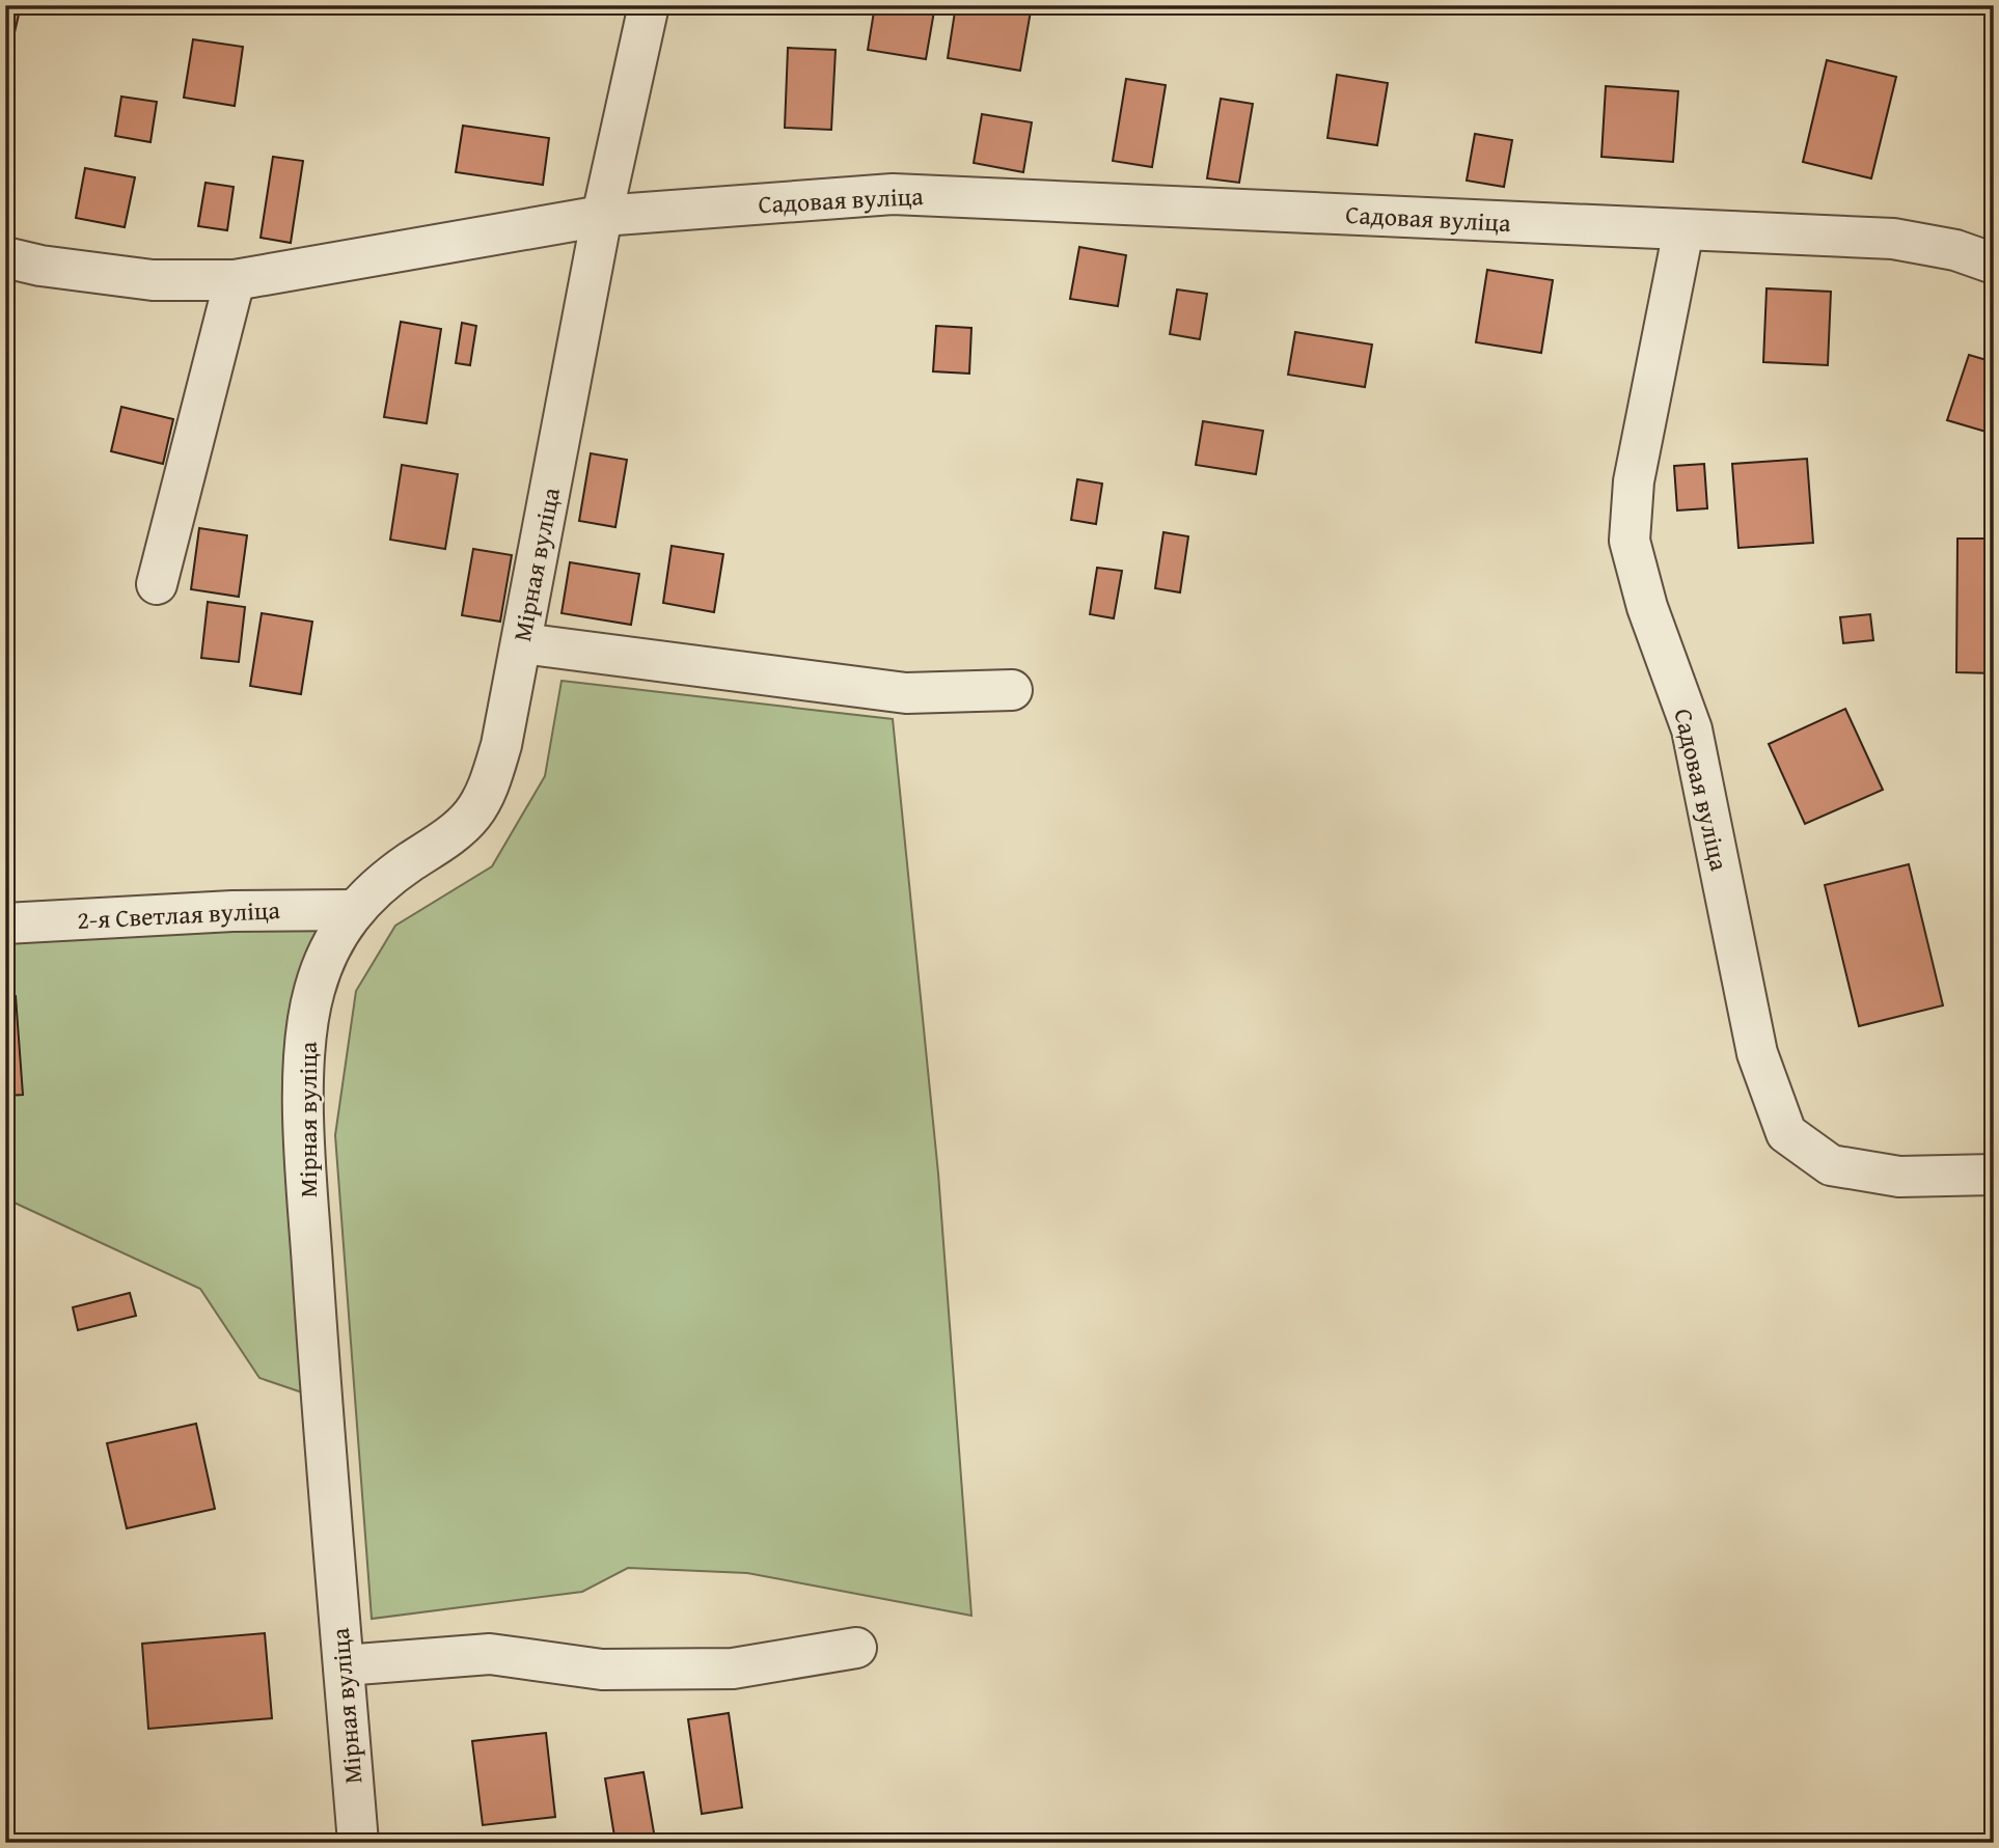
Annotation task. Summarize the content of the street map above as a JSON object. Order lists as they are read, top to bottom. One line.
{"streets":{"street":["Садовая вуліца","Мірная вуліца","2-я Светлая вуліца"]},"crossings":[["Садовая вуліца","Мірная вуліца"],["Мірная вуліца","2-я Светлая вуліца"]]}
